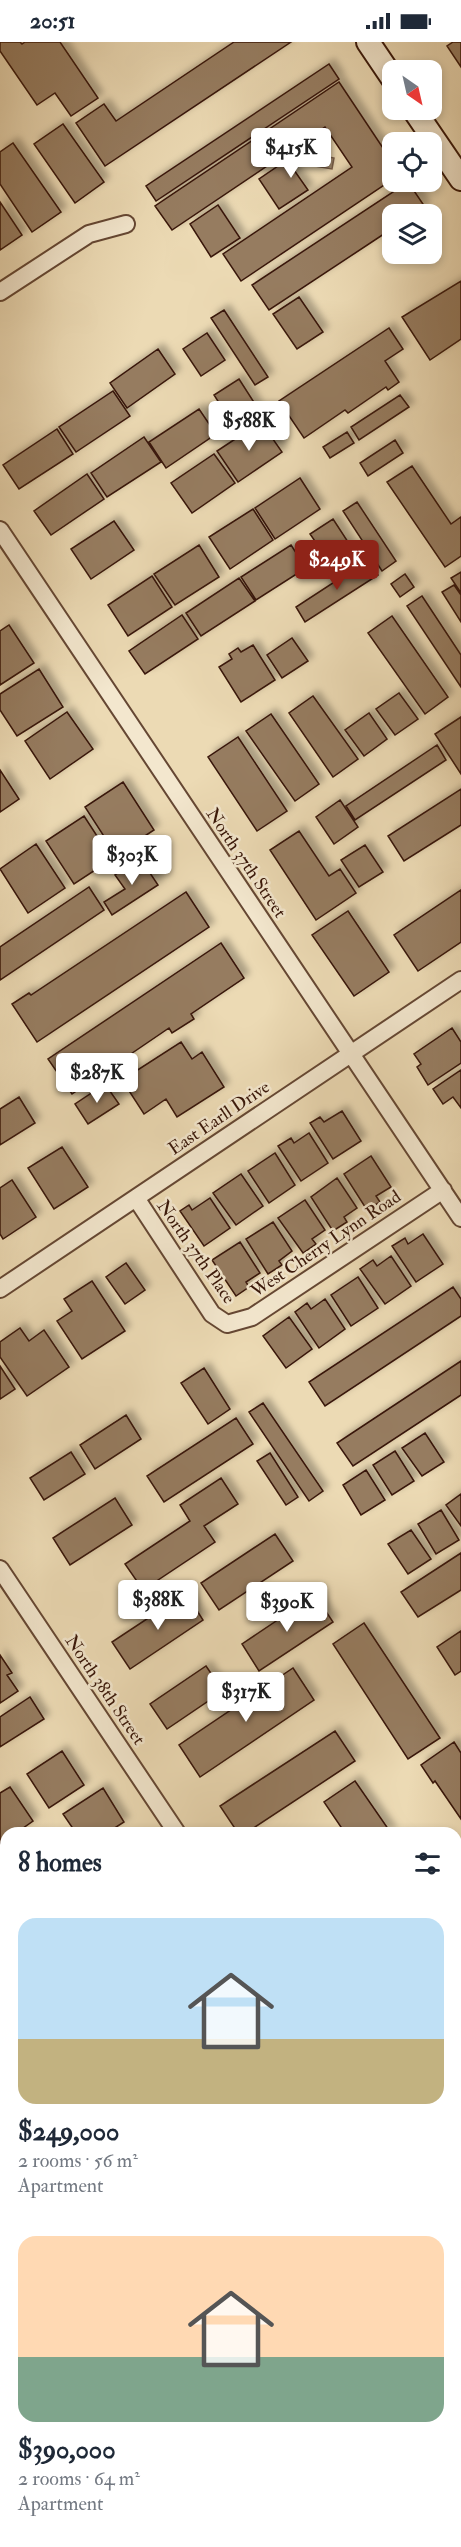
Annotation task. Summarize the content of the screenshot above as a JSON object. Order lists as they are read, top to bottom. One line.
{"streets":{"street":["North 37th Street","East Earll Drive","West Cherry Lynn Road","North 37th Place","North 38th Street"]},"crossings":[["North 37th Street","East Earll Drive"],["North 37th Street","West Cherry Lynn Road"],["East Earll Drive","North 37th Place"],["West Cherry Lynn Road","North 37th Place"]],"north":"bottom right","page":{"status":"20:51","price":["$415K","$588K","$249K","$303K","$287K","$388K","$390K","$317K"],"heading":"8 homes","list":[{"name":"$249,000","note":"2 rooms · 56 m² · Apartment"},{"name":"$390,000","note":"2 rooms · 64 m² · Apartment"}]}}
